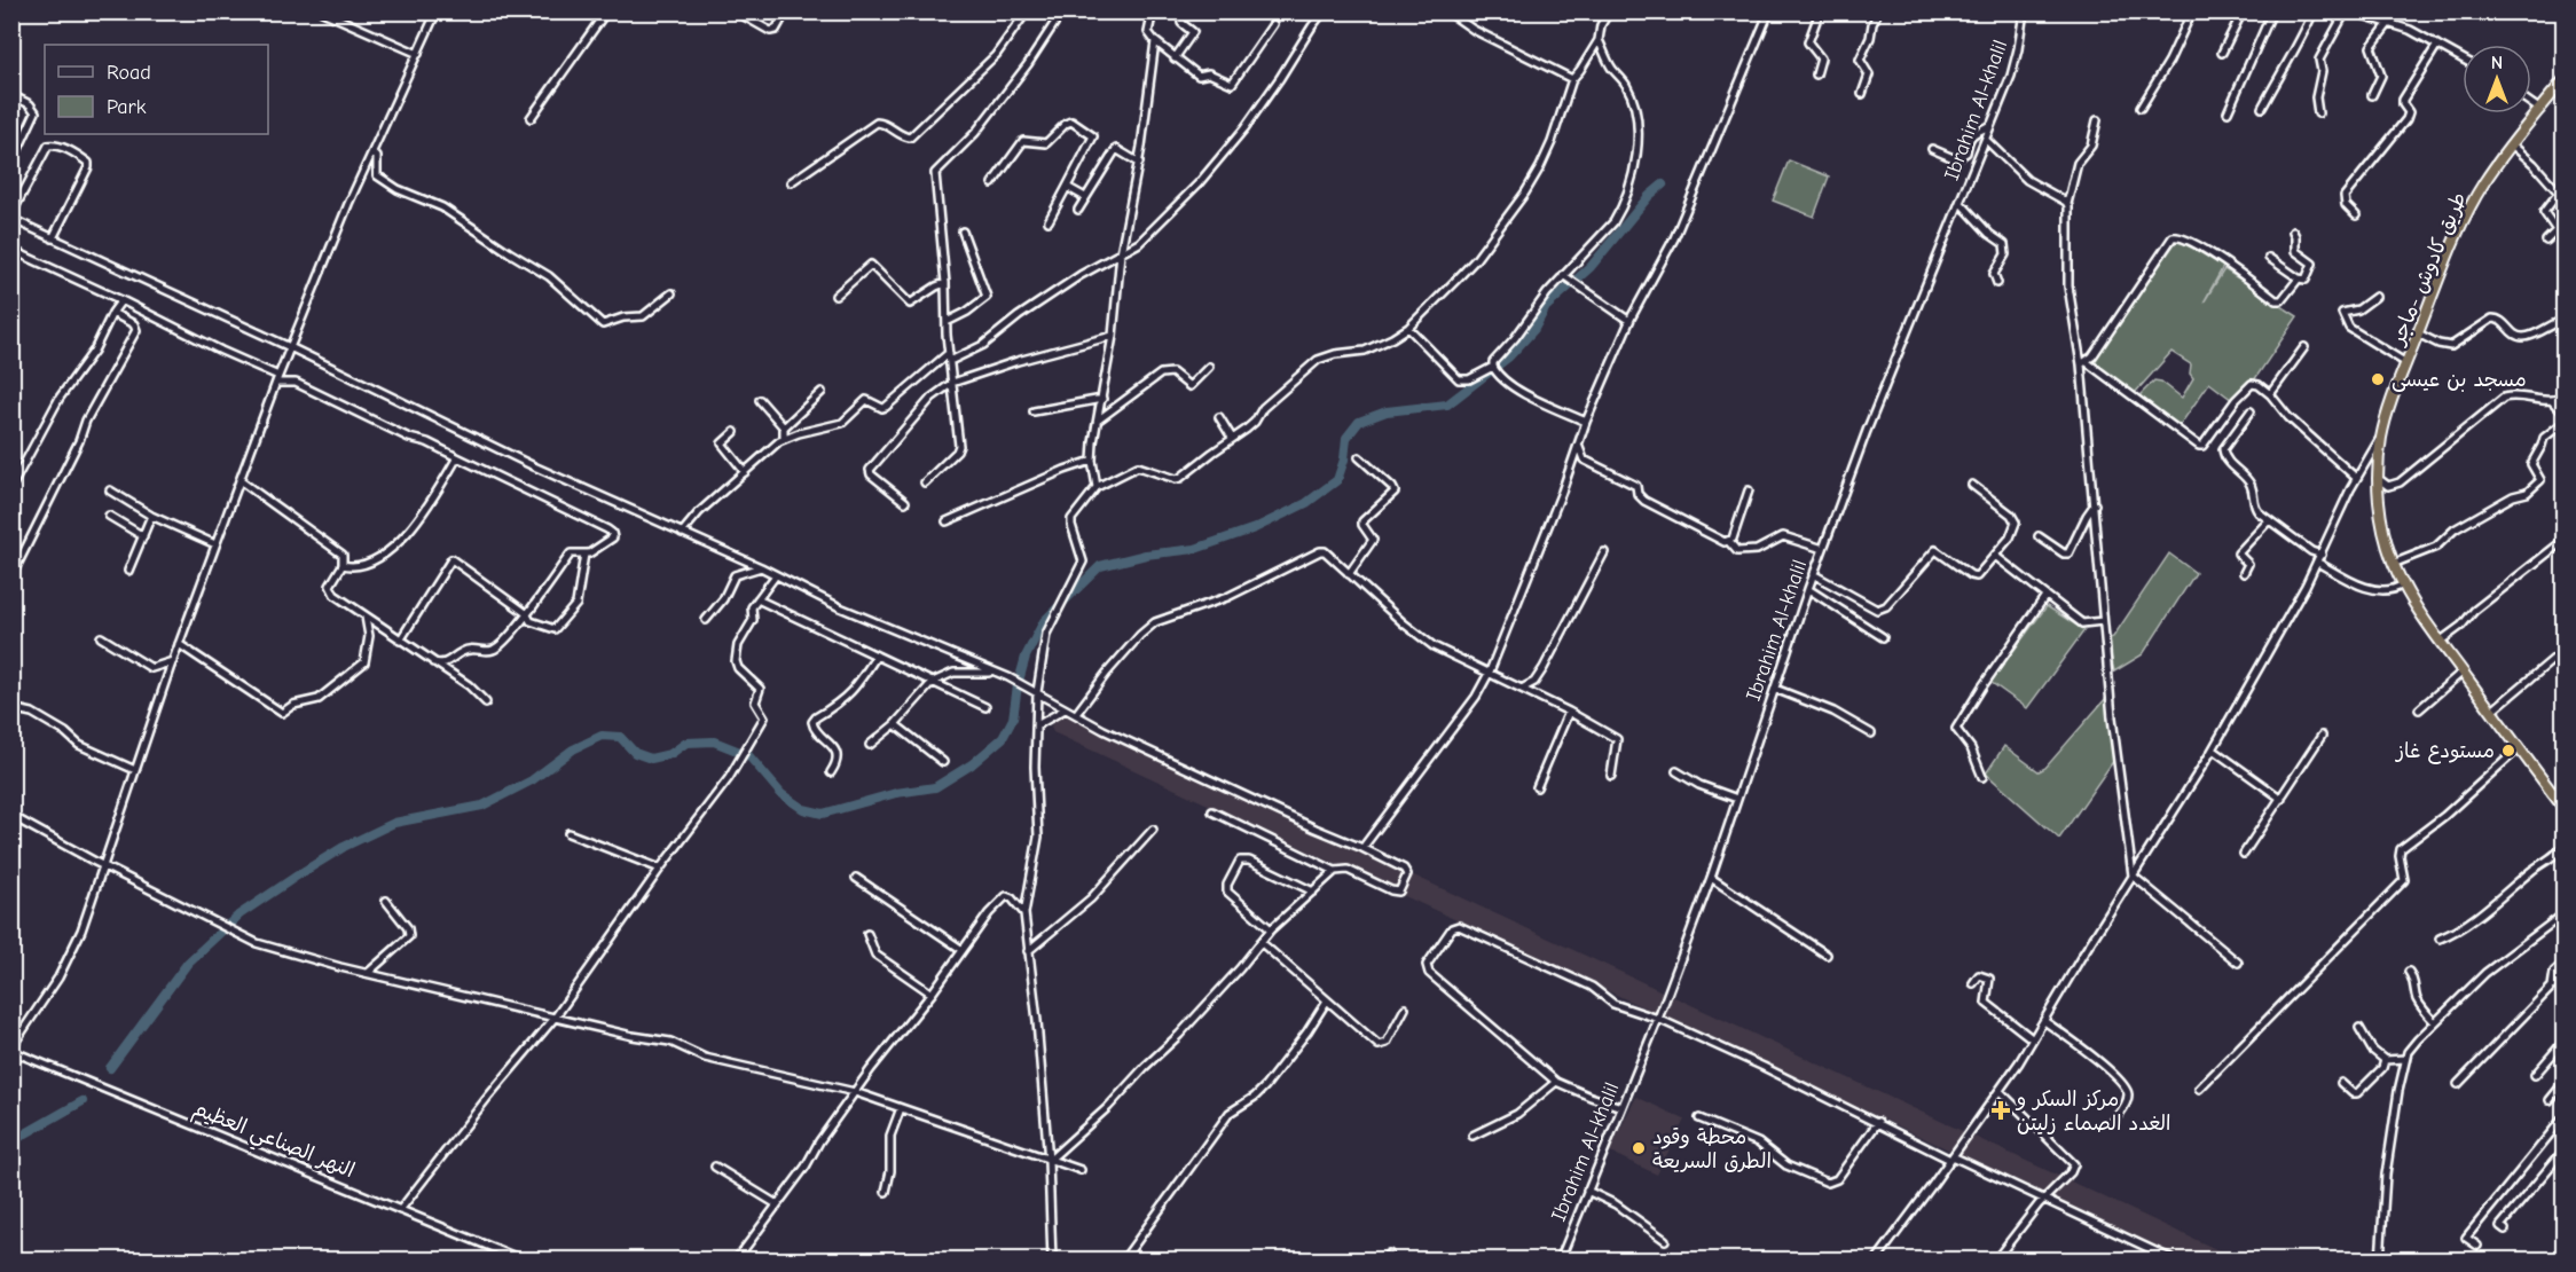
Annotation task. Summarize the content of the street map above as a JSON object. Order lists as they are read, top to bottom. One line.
{"streets":{"highway":["طريق كادوش -ماجر"],"street":["Ibrahim Al-khalil","النهر الصناعي العظيم"]},"places":{"other":["مسجد بن عيسى","مستودع غاز","محطة وقود الطرق السريعة"],"health":["مركز السكر و الغدد الصماء زليتن"]},"legend":["Road","Park"],"north":"top"}
